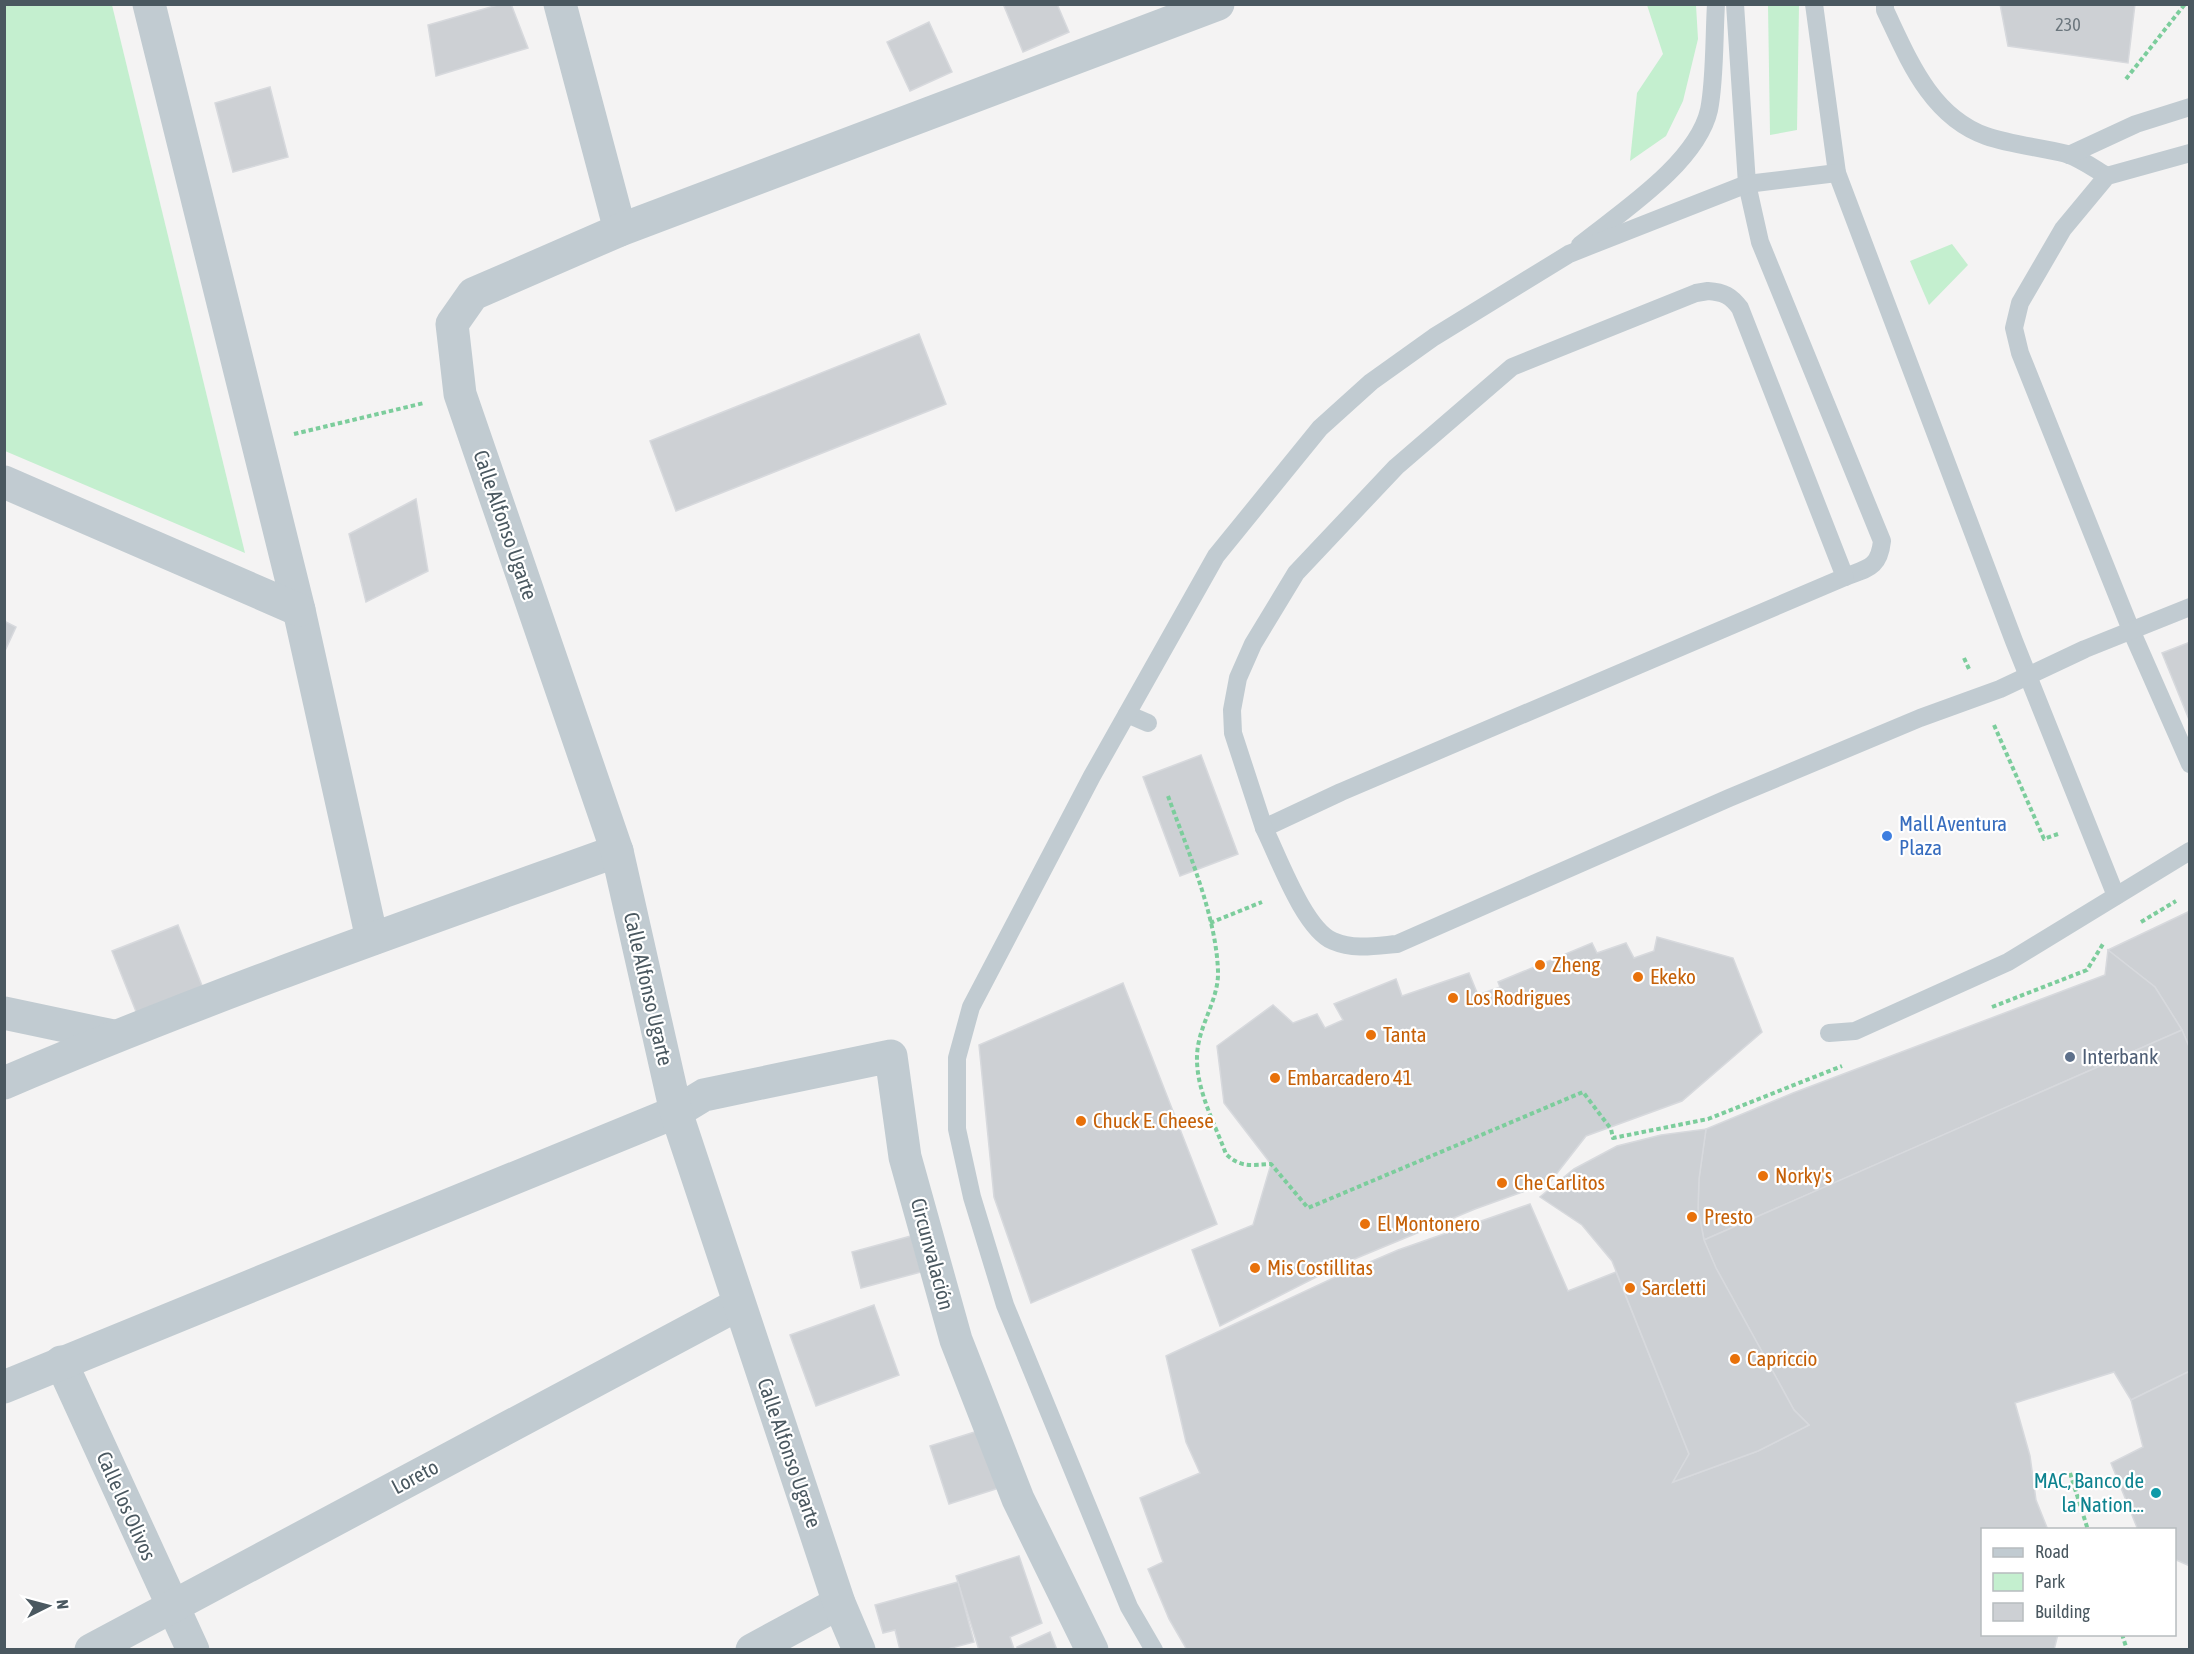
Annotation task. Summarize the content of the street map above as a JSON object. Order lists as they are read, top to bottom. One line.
{"streets":{"street":["Calle Alfonso Ugarte","Circunvalación","Loreto","Calle los Olivos"]},"crossings":[["Calle Alfonso Ugarte","Circunvalación"],["Calle Alfonso Ugarte","Loreto"],["Loreto","Calle los Olivos"]],"places":["Mall Aventura Plaza","Zheng","Ekeko","Los Rodrigues","Tanta","Interbank","Embarcadero 41","Chuck E. Cheese","Norky's","Che Carlitos","Presto","El Montonero","Mis Costillitas","Sarcletti","Capriccio","MAC, Banco de la Nation..."],"house_numbers":["230"],"legend":["Road","Park","Building"],"north":"right"}
